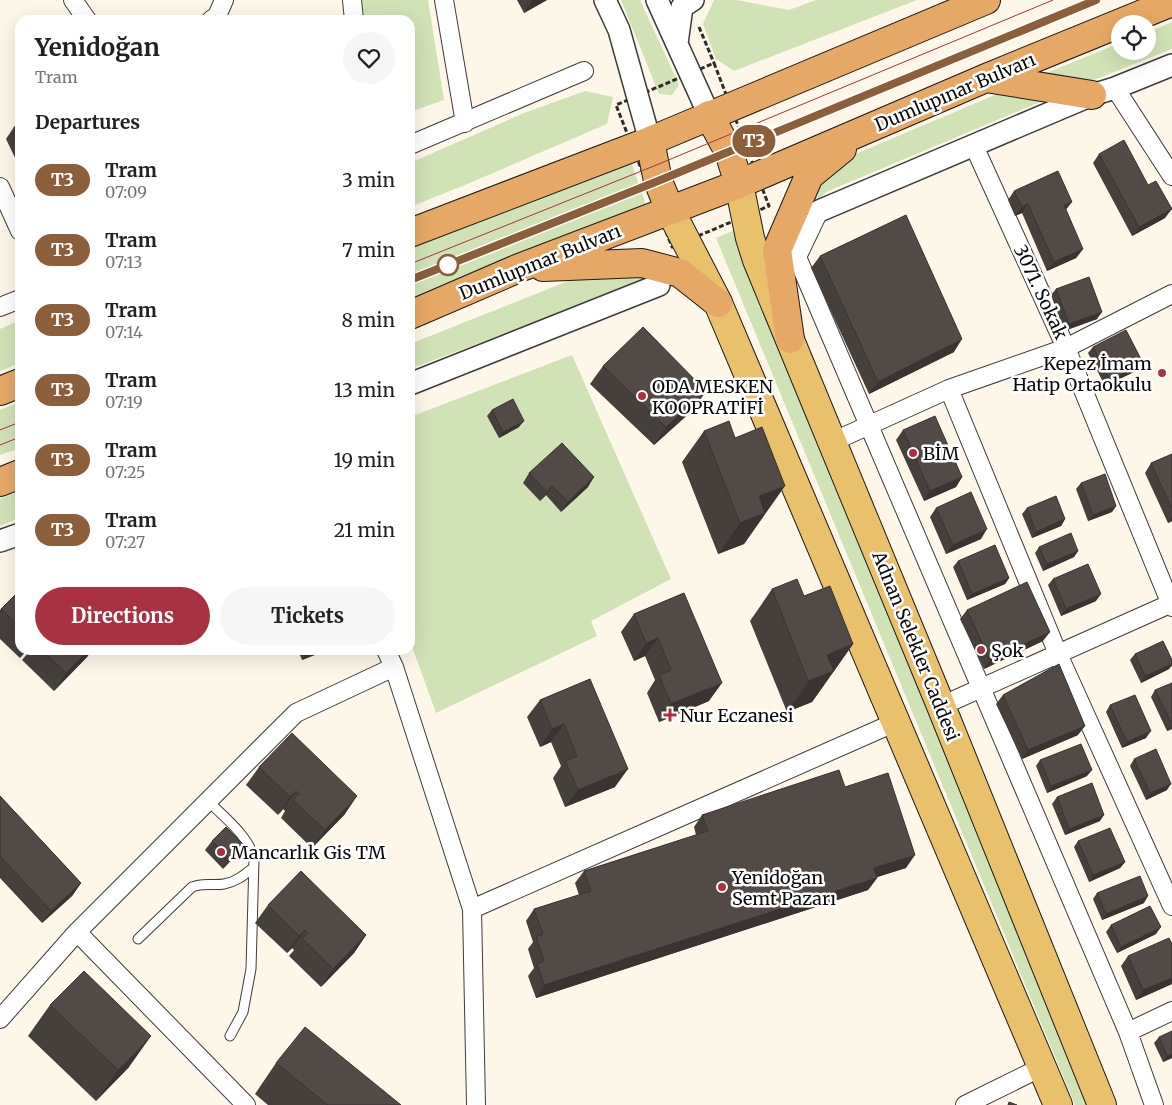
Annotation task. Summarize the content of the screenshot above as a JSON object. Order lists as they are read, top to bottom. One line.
{"streets":{"highway":["Dumlupınar Bulvarı"],"main road":["Adnan Selekler Caddesi"],"street":["3071. Sokak"]},"crossings":[["Dumlupınar Bulvarı","Adnan Selekler Caddesi"]],"places":{"other":["Kepez İmam Hatip Ortaokulu","ODA MESKEN KOOPRATİFİ","BİM","Şok","Mancarlık Gis TM","Yenidoğan Semt Pazarı"],"health":["Nur Eczanesi"]},"lines":["tram line T3"],"page":{"on_map":"T3","heading":[["Yenidoğan","Tram"],"Departures"],"list":[{"mark":"T3","name":"Tram","note":"07:09","value":"3 min"},{"mark":"T3","name":"Tram","note":"07:13","value":"7 min"},{"mark":"T3","name":"Tram","note":"07:14","value":"8 min"},{"mark":"T3","name":"Tram","note":"07:19","value":"13 min"},{"mark":"T3","name":"Tram","note":"07:25","value":"19 min"},{"mark":"T3","name":"Tram","note":"07:27","value":"21 min"}],"buttons":["Directions","Tickets"]}}
